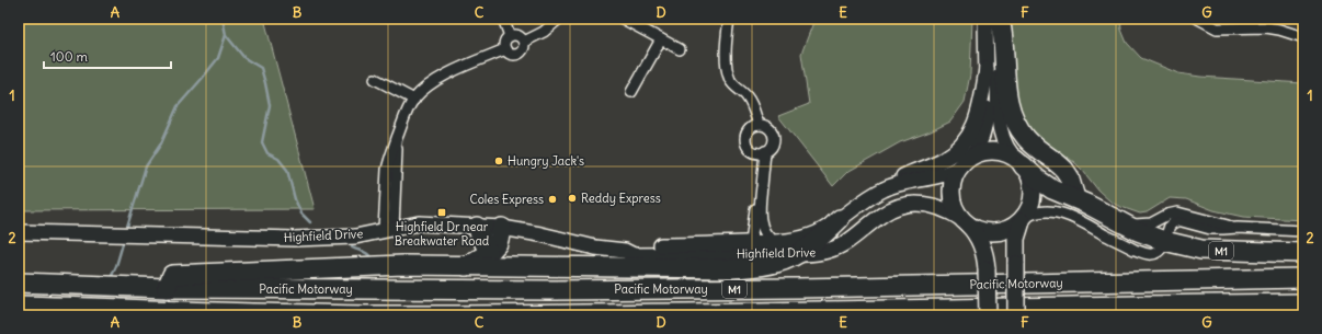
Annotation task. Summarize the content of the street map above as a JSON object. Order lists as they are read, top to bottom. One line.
{"streets":{"highway":["M1","Pacific Motorway"],"street":["Highfield Drive"]},"crossings":[["Highfield Drive","M1"],["M1","Pacific Motorway"]],"places":{"other":["Hungry Jack's","Reddy Express","Coles Express"],"transit":["Highfield Dr near Breakwater Road"]},"scale_bar":"100 m","grid":{"columns":["A","B","C","D","E","F","G"],"rows":["1","2"]}}
